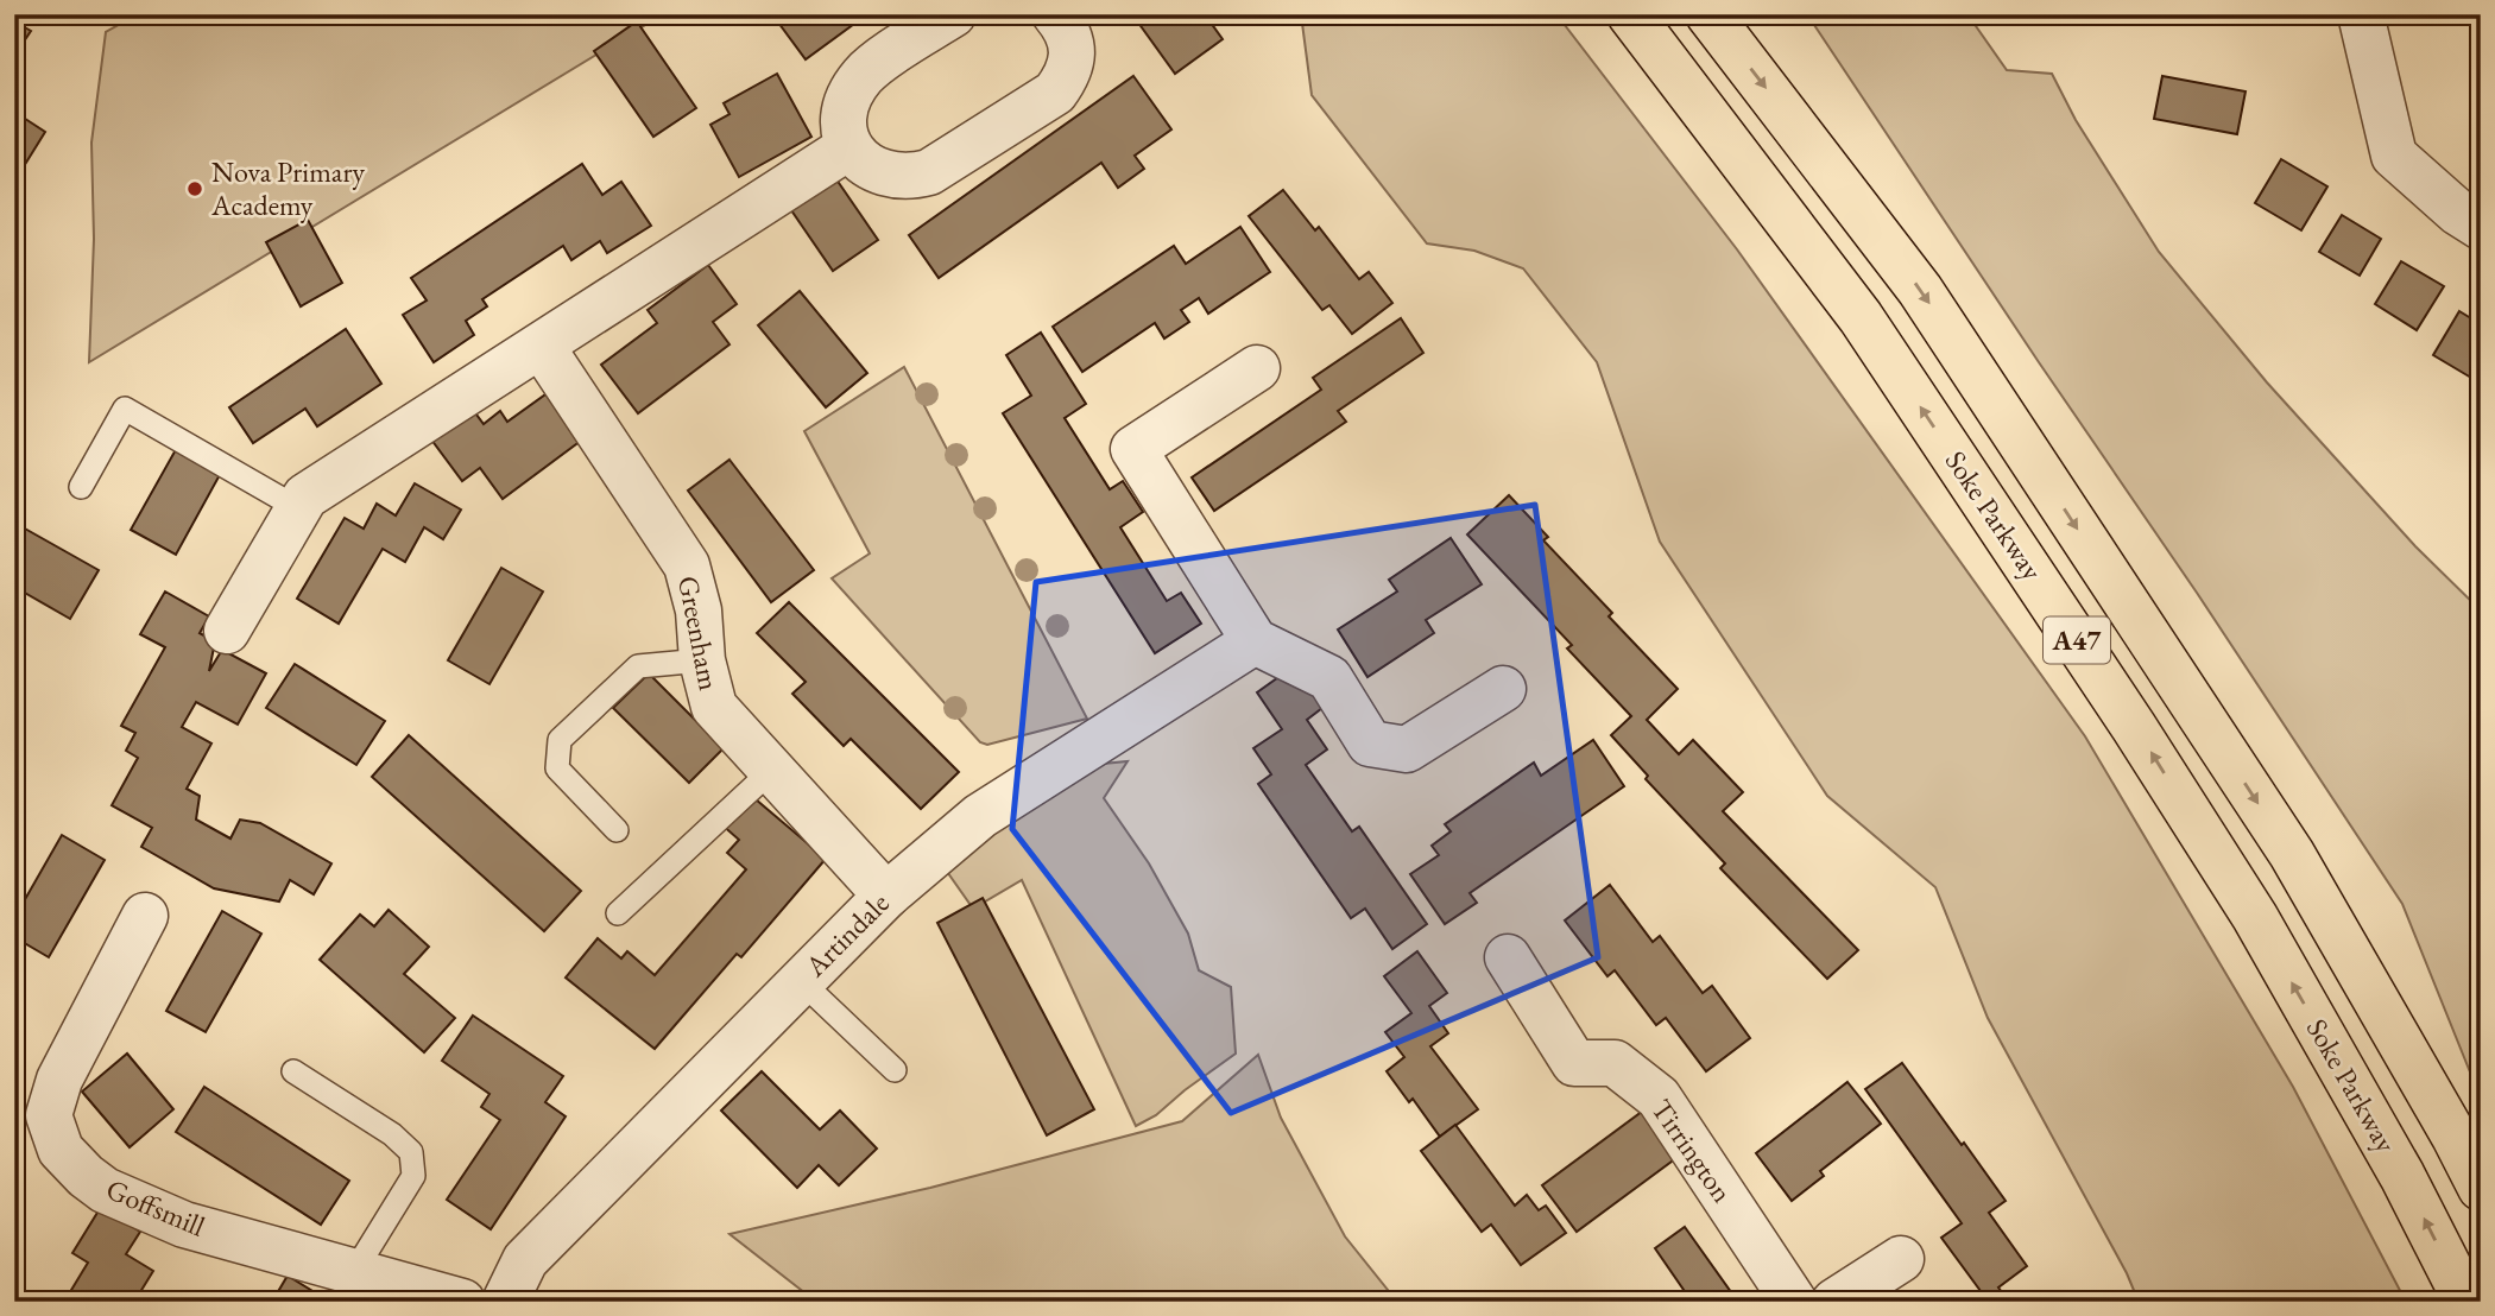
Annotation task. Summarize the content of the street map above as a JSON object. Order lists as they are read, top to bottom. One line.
{"streets":{"highway":["Soke Parkway","A47"],"street":["Greenham","Artindale","Tirrington","Goffsmill"]},"crossings":[["Greenham","Artindale"]],"places":["Nova Primary Academy"]}
